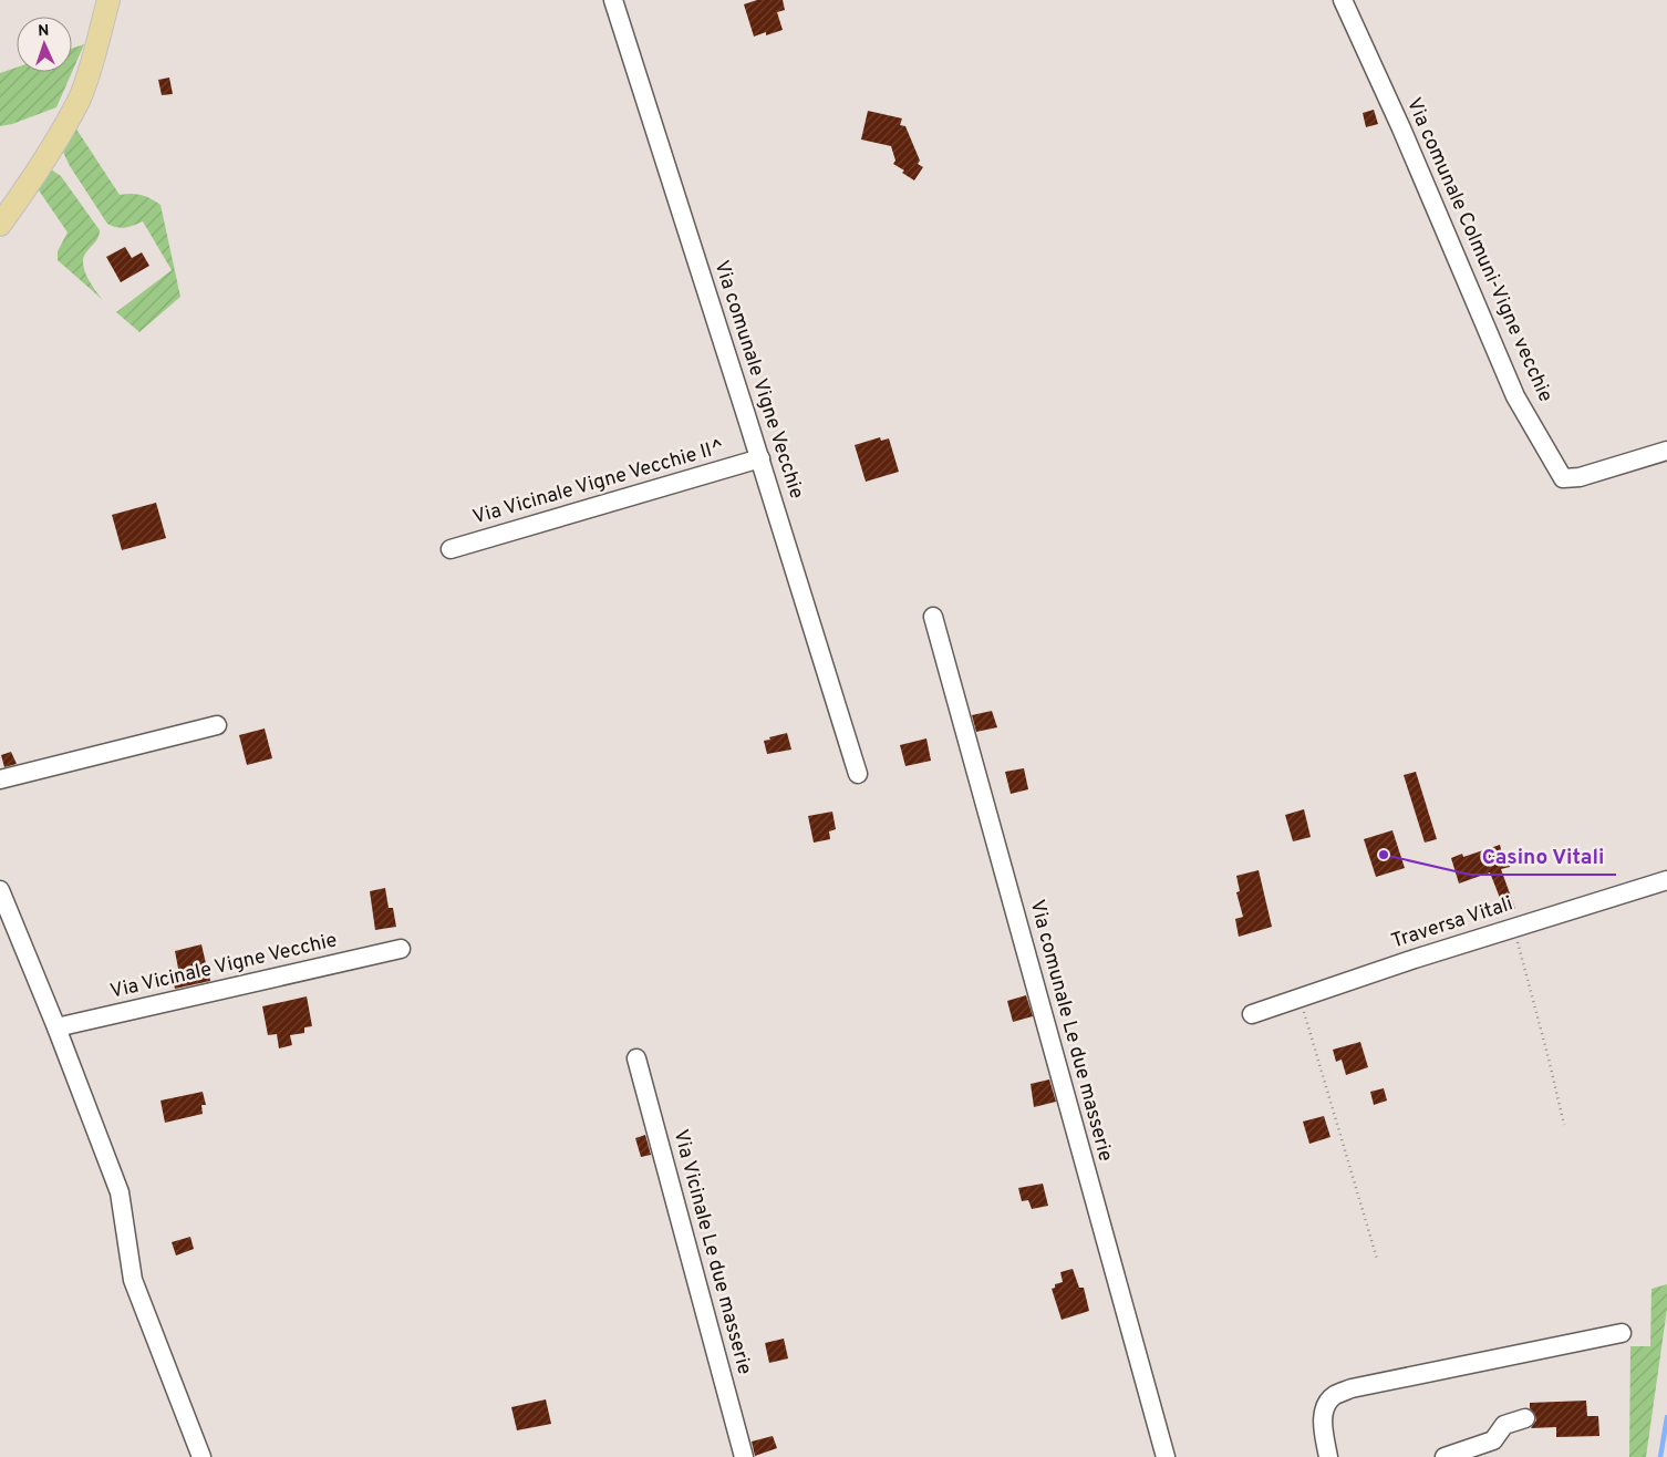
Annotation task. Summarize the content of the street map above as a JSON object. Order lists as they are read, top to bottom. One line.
{"streets":{"street":["Via comunale Colmuni-Vigne vecchie","Via comunale Vigne Vecchie","Via Vicinale Vigne Vecchie II^","Traversa Vitali","Via Vicinale Vigne Vecchie","Via comunale Le due masserie","Via Vicinale Le due masserie"]},"crossings":[["Via comunale Vigne Vecchie","Via Vicinale Vigne Vecchie II^"]],"places":["Casino Vitali"],"north":"top"}
